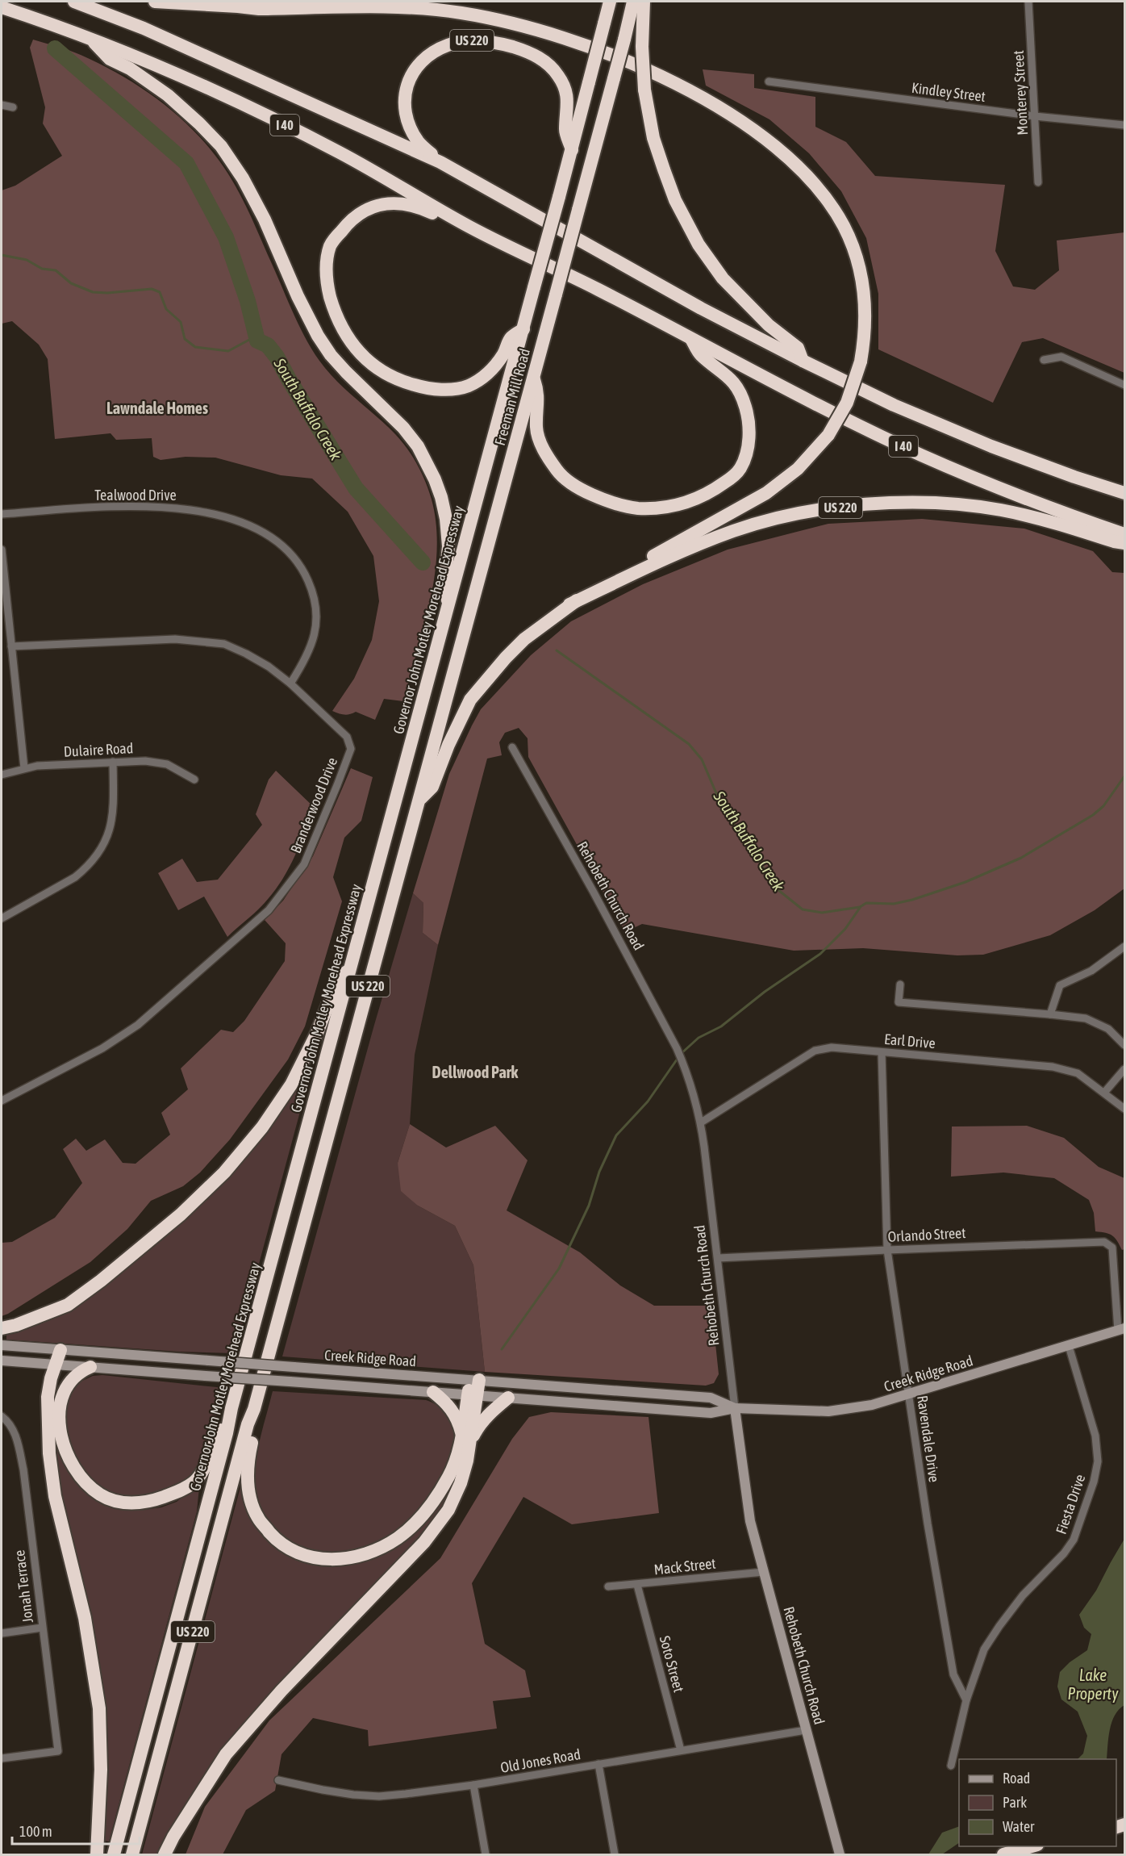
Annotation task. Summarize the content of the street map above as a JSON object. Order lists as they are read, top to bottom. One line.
{"streets":{"highway":["US 220","I 40","Freeman Mill Road","Governor John Motley Morehead Expressway"],"main road":["Rehobeth Church Road","Creek Ridge Road"],"street":["Kindley Street","Monterey Street","Tealwood Drive","Dulaire Road","Branderwood Drive","Earl Drive","Orlando Street","Ravendale Drive","Fiesta Drive","Mack Street","Jonah Terrace","Soto Street","Old Jones Road"]},"crossings":[["US 220","I 40"],["US 220","Freeman Mill Road"],["US 220","Governor John Motley Morehead Expressway"],["Kindley Street","Monterey Street"],["Tealwood Drive","Branderwood Drive"],["Rehobeth Church Road","Earl Drive"],["Rehobeth Church Road","Orlando Street"],["Rehobeth Church Road","Creek Ridge Road"],["Rehobeth Church Road","Mack Street"],["Rehobeth Church Road","Old Jones Road"],["Earl Drive","Ravendale Drive"],["Orlando Street","Creek Ridge Road"],["Orlando Street","Ravendale Drive"],["Creek Ridge Road","Ravendale Drive"],["Creek Ridge Road","Fiesta Drive"],["Ravendale Drive","Fiesta Drive"],["Mack Street","Soto Street"],["Soto Street","Old Jones Road"]],"districts":["Lawndale Homes","Dellwood Park"],"water":["South Buffalo Creek","Lake Property"],"legend":["Road","Park","Water"],"scale_bar":"100 m"}
